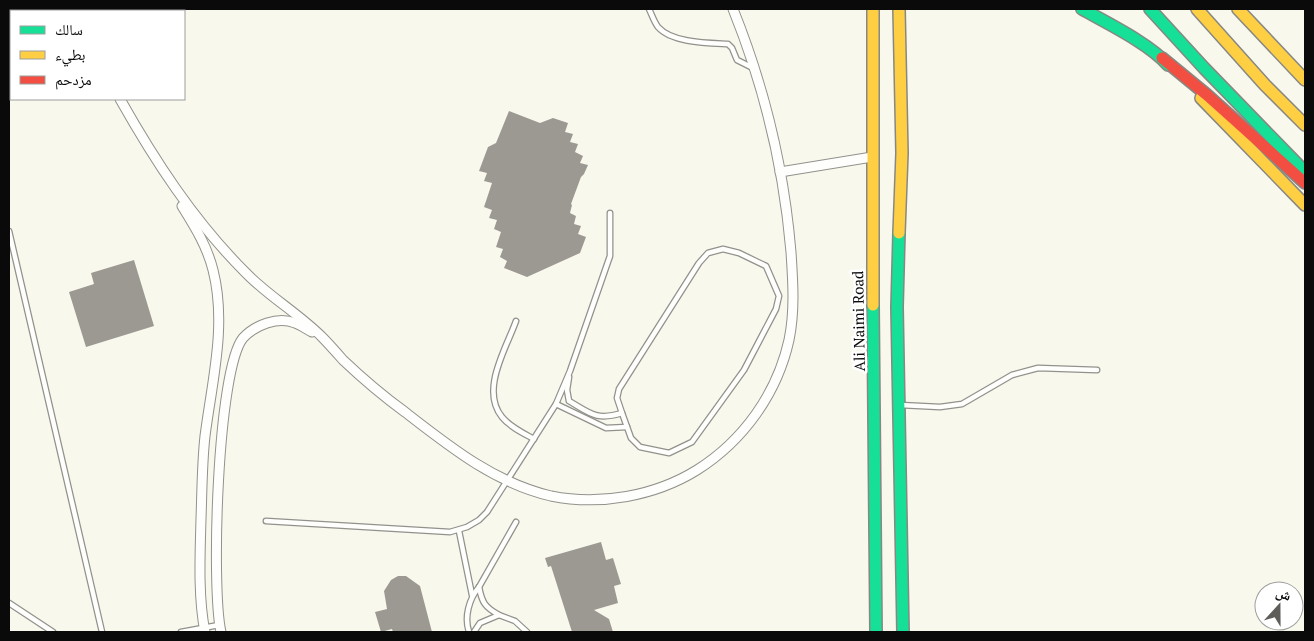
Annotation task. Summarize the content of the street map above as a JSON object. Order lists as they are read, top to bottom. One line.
{"streets":{"main road":["Ali Naimi Road"]},"legend":["سالك","بطيء","مزدحم"],"north":"top"}
